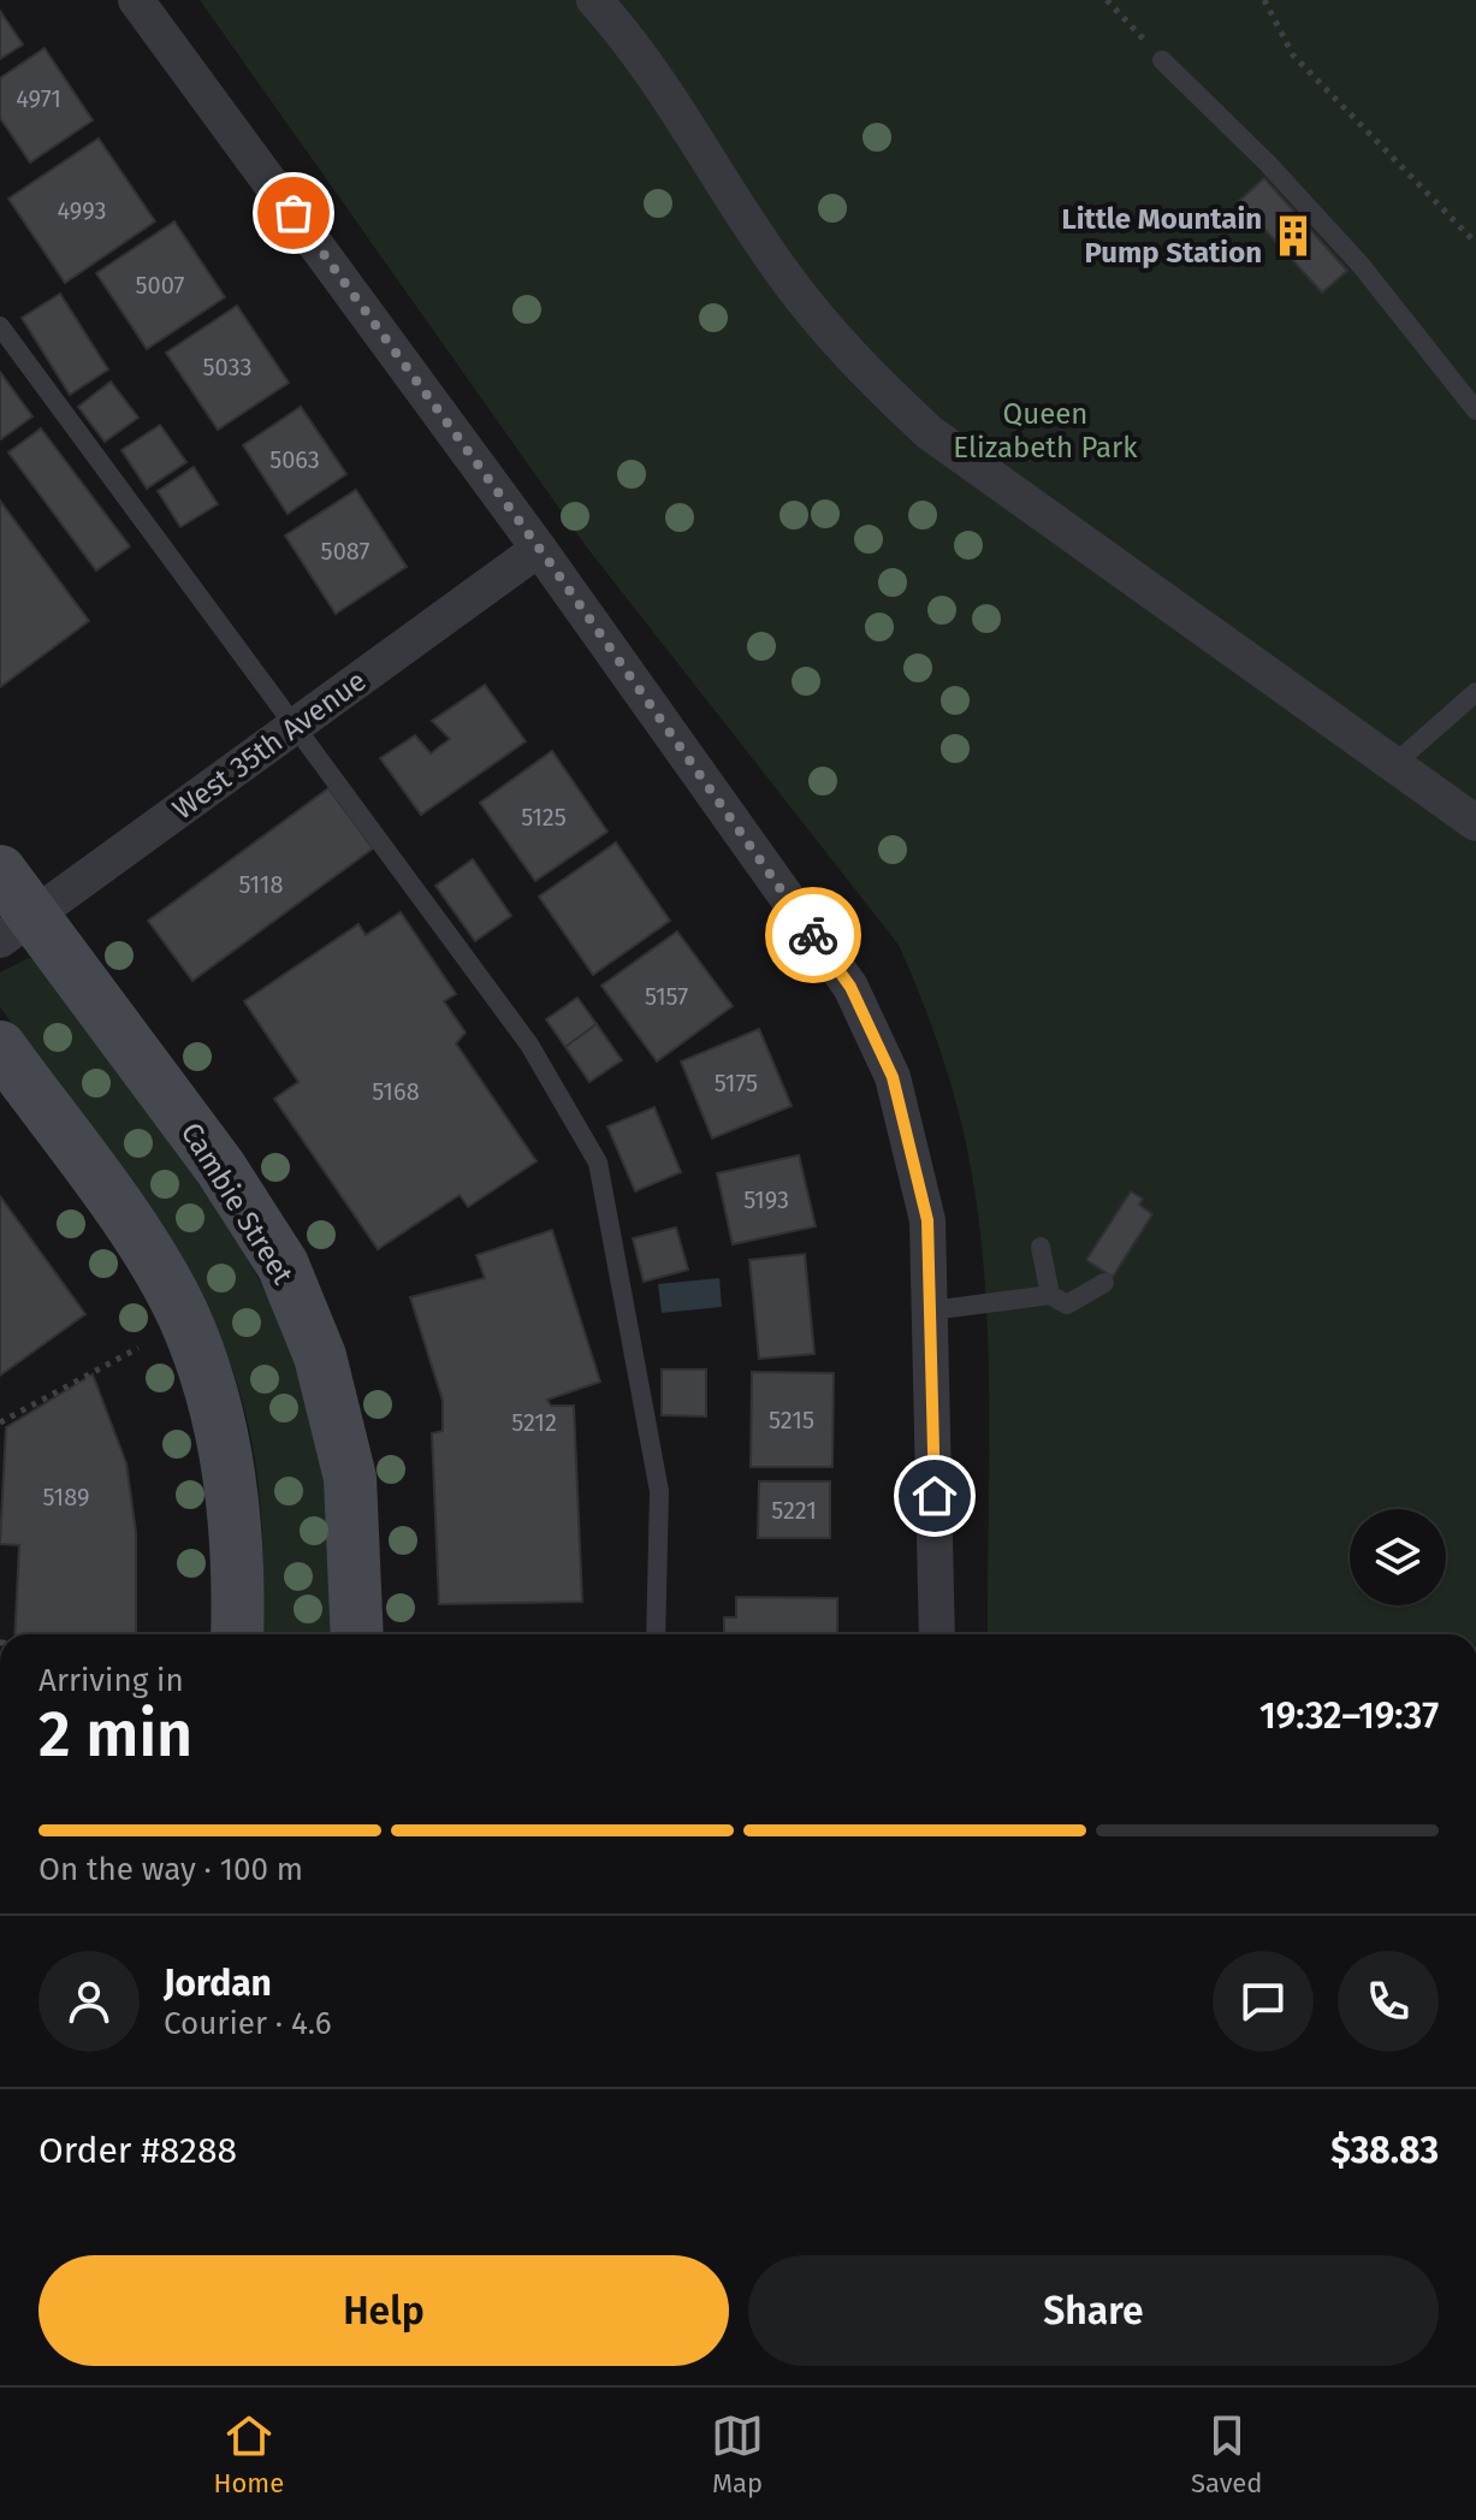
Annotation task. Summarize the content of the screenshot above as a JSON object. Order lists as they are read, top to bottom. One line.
{"streets":{"main road":["Cambie Street"],"street":["West 35th Avenue"]},"crossings":[["West 35th Avenue","Cambie Street"]],"parks":["Queen Elizabeth Park"],"places":{"building":["Little Mountain Pump Station"]},"house_numbers":["4971","4993","5007","5033","5063","5087","5125","5118","5157","5175","5168","5193","5215","5212","5189","5221"],"page":{"heading":["2 min","Arriving in","19:32–19:37"],"panel":["Jordan","Courier · 4.6","Order #8288","$38.83"],"bar":"On the way · 100 m","buttons":["Help","Share"],"tabs":["Home","Map","Saved"]}}
